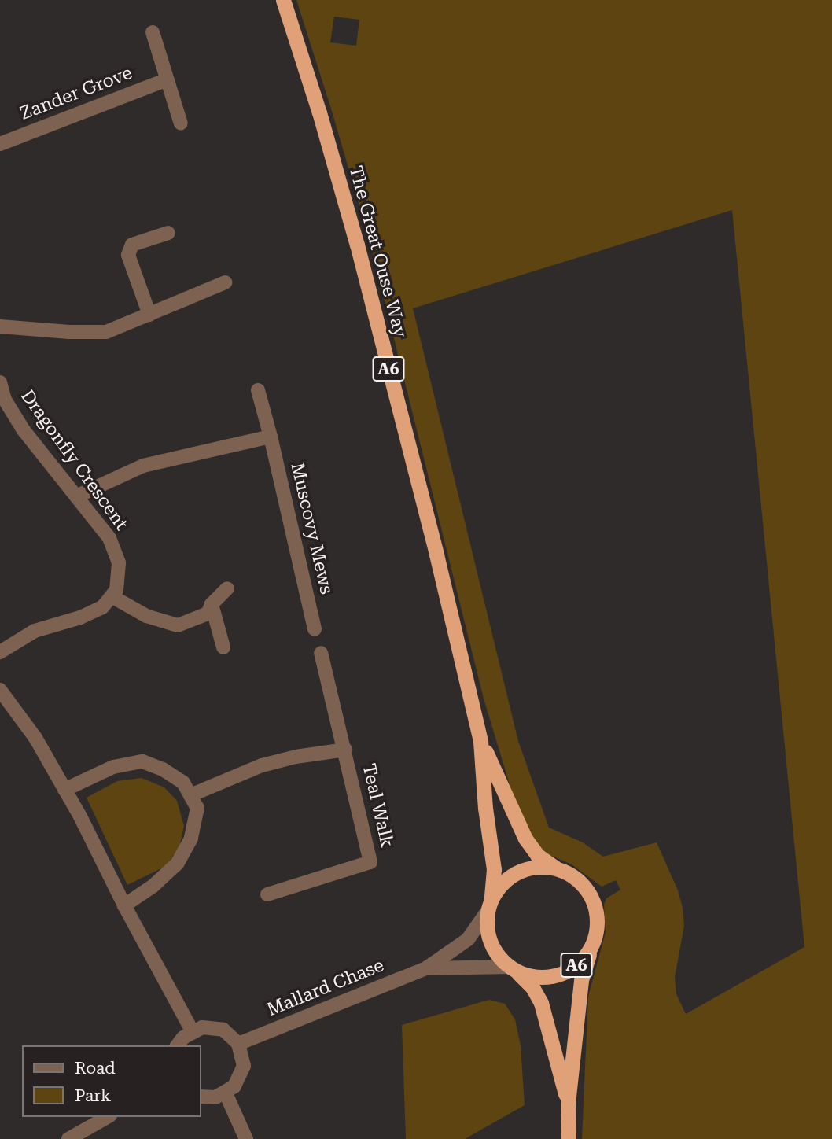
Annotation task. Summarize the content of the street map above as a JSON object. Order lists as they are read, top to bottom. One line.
{"streets":{"highway":["The Great Ouse Way","A6"],"street":["Zander Grove","Dragonfly Crescent","Muscovy Mews","Teal Walk","Mallard Chase"]},"crossings":[["The Great Ouse Way","A6"]],"legend":["Road","Park"]}
